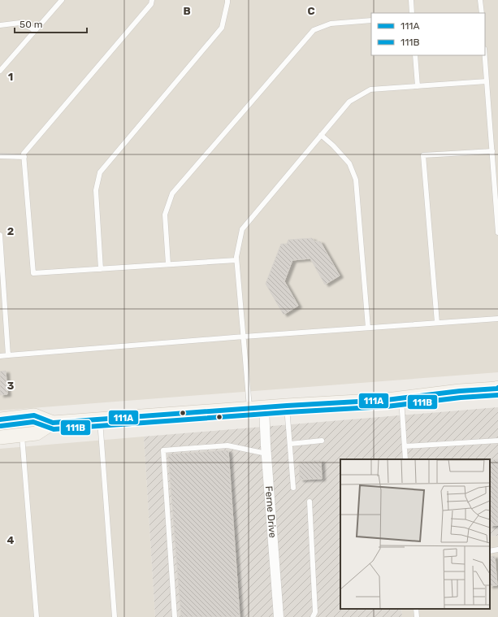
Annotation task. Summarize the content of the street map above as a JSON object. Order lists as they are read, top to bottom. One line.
{"streets":{"street":["Ferne Drive"]},"lines":["transit line 111A","transit line 111B"],"legend":["111A","111B"],"scale_bar":"50 m","grid":{"columns":["B","C"],"rows":["1","2","3","4"]}}
